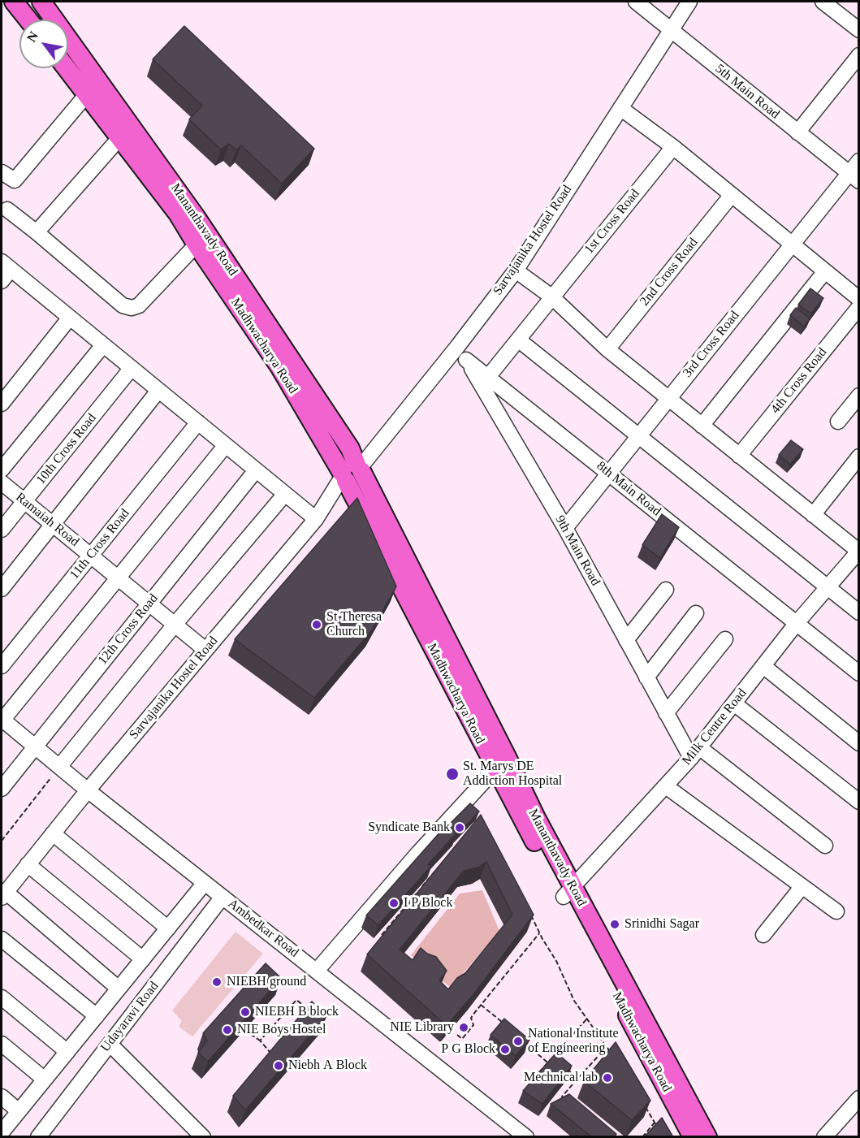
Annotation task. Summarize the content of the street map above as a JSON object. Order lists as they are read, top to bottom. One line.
{"streets":{"main road":["Mananthavady Road","Madhwacharya Road"],"street":["5th Main Road","1st Cross Road","Sarvajanika Hostel Road","2nd Cross Road","3rd Cross Road","4th Cross Road","10th Cross Road","8th Main Road","Ramaiah Road","11th Cross Road","9th Main Road","12th Cross Road","Milk Centre Road","Ambedkar Road","Udayaravi Road"]},"crossings":[["5th Main Road","Sarvajanika Hostel Road"],["5th Main Road","3rd Cross Road"],["1st Cross Road","8th Main Road"],["Mananthavady Road","Sarvajanika Hostel Road"],["Mananthavady Road","Madhwacharya Road"],["Mananthavady Road","Milk Centre Road"],["Sarvajanika Hostel Road","Madhwacharya Road"],["Sarvajanika Hostel Road","Ramaiah Road"],["Sarvajanika Hostel Road","9th Main Road"],["Sarvajanika Hostel Road","Ambedkar Road"],["3rd Cross Road","8th Main Road"],["3rd Cross Road","9th Main Road"],["Madhwacharya Road","Milk Centre Road"],["10th Cross Road","Ramaiah Road"],["8th Main Road","9th Main Road"],["8th Main Road","Milk Centre Road"],["Ramaiah Road","11th Cross Road"],["Ramaiah Road","12th Cross Road"],["9th Main Road","Milk Centre Road"],["12th Cross Road","Ambedkar Road"],["Ambedkar Road","Udayaravi Road"]],"places":["St Theresa Church","St. Marys DE Addiction Hospital","Syndicate Bank","I P Block","Srinidhi Sagar","NIEBH ground","NIEBH B block","NIE Library","NIE Boys Hostel","National Institute of Engineering","P G Block","Niebh A Block","Mechnical lab"],"north":"top left"}
